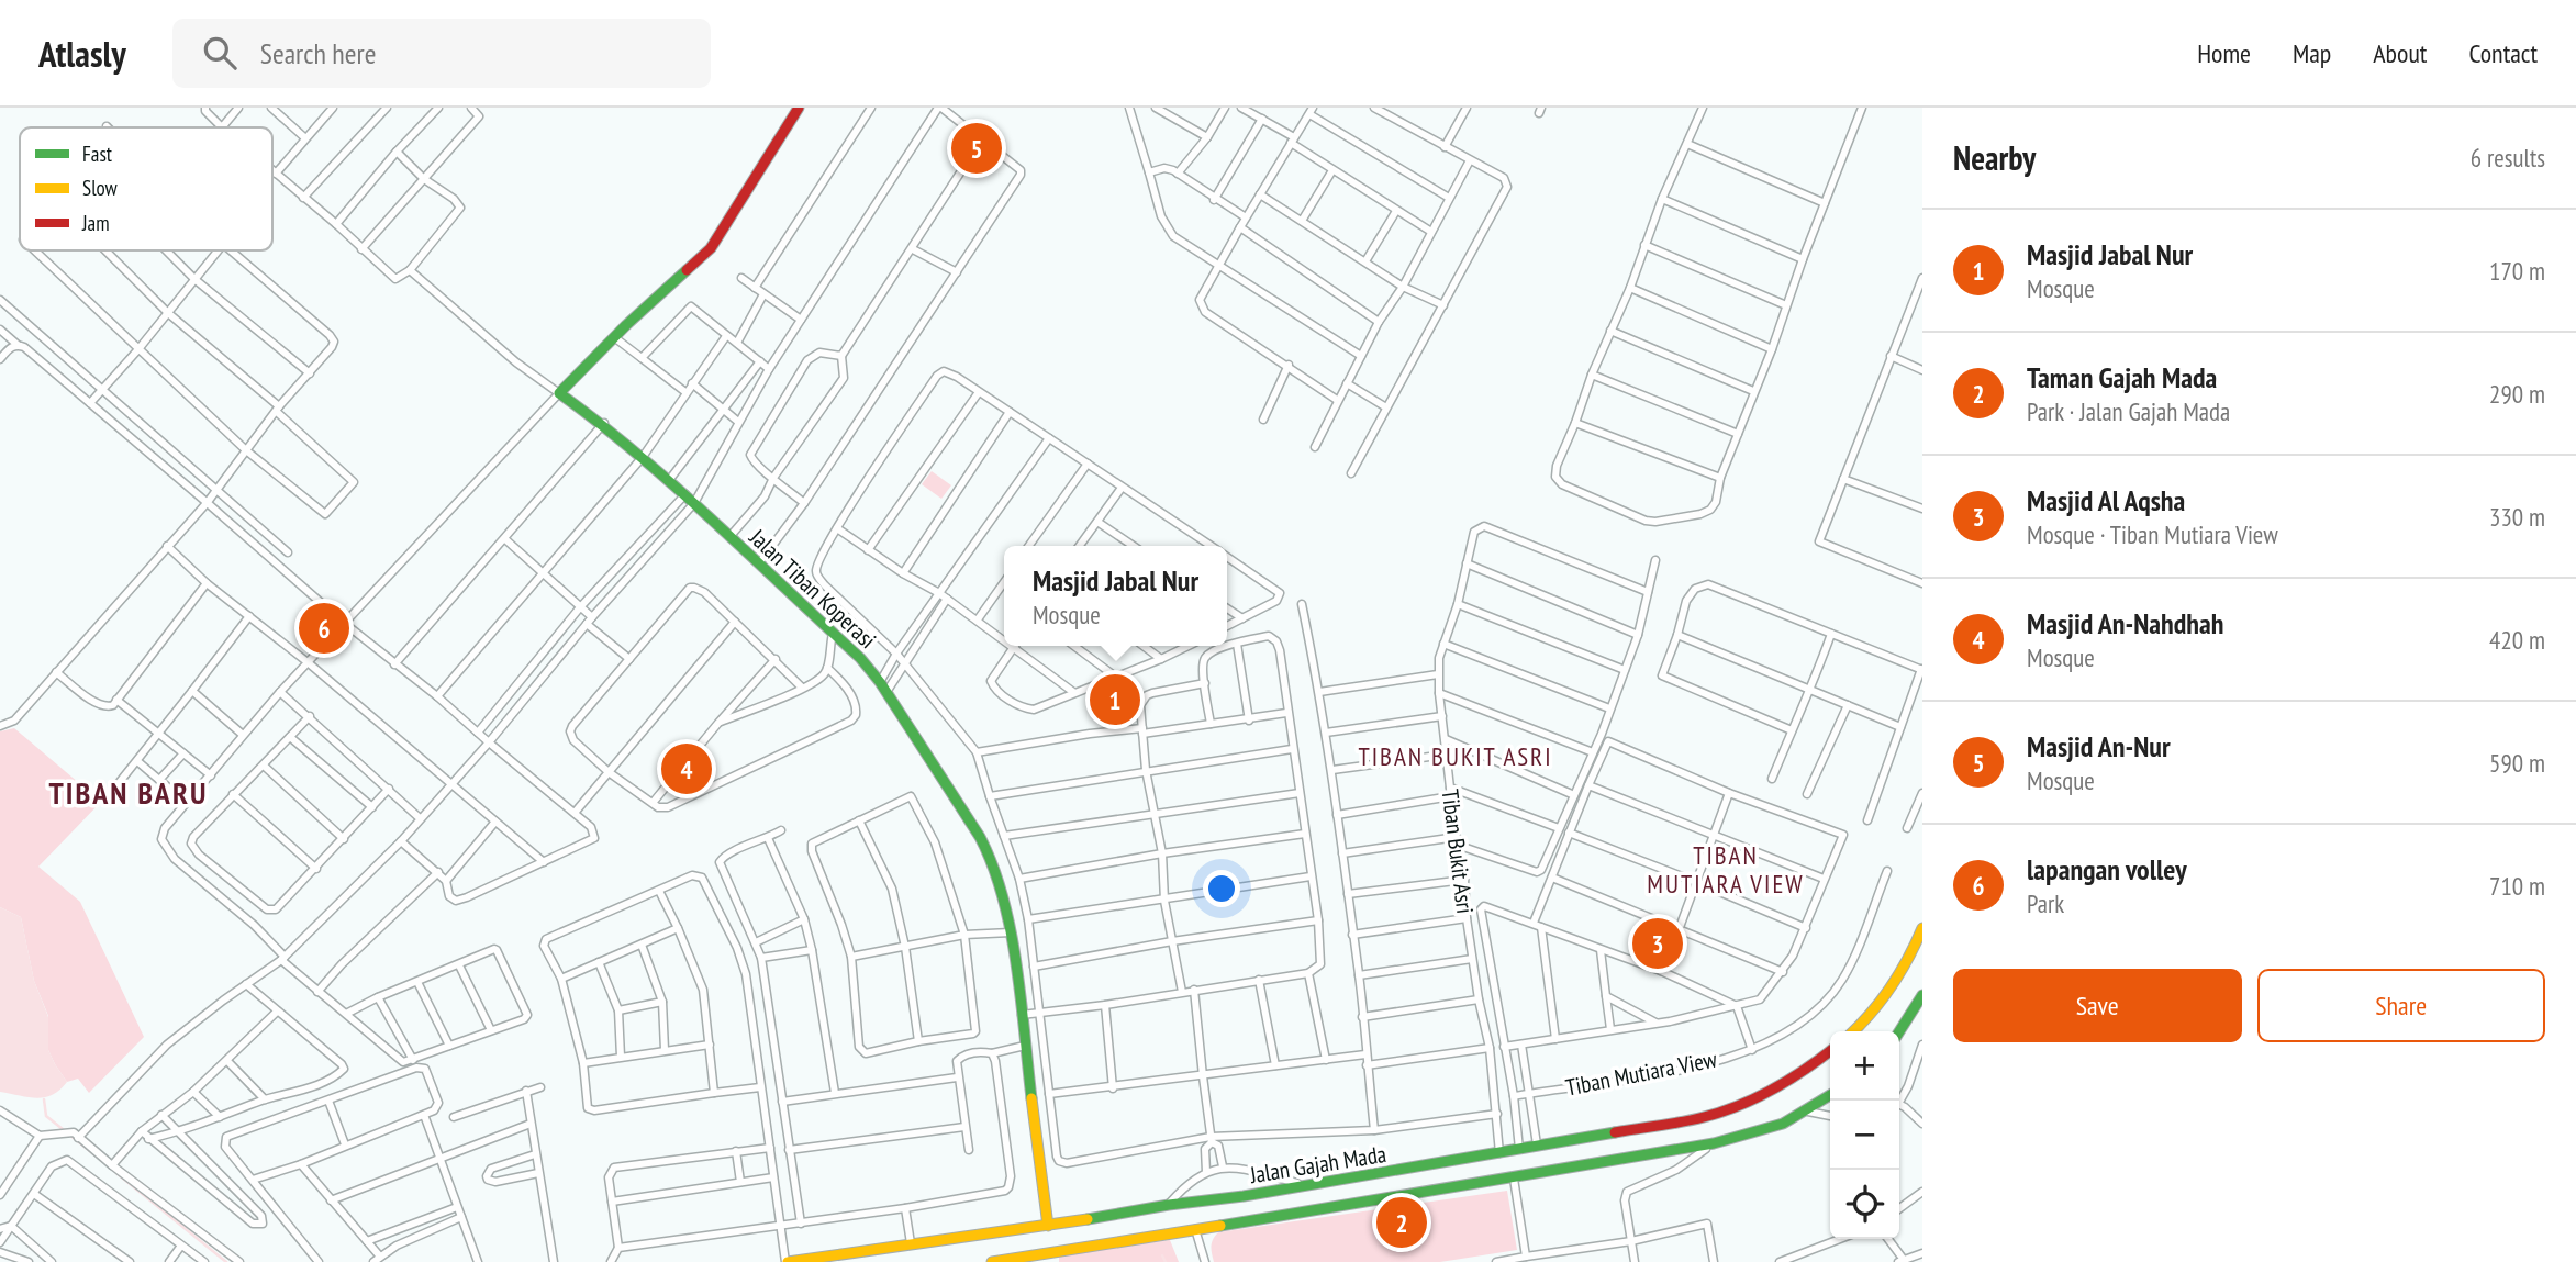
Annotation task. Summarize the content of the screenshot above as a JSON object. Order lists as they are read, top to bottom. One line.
{"streets":{"main road":["Jalan Tiban Koperasi","Jalan Gajah Mada"],"street":["Tiban Bukit Asri","Tiban Mutiara View"]},"crossings":[["Jalan Tiban Koperasi","Jalan Gajah Mada"],["Tiban Bukit Asri","Jalan Gajah Mada"]],"districts":["TIBAN BUKIT ASRI","TIBAN BARU","TIBAN MUTIARA VIEW"],"legend":["Fast","Slow","Jam"],"page":{"header":"Atlasly","search":"Search here","nav":["Home","Map","About","Contact"],"heading":["Nearby","6 results"],"pins":["5","6","1","4","3","2"],"list":[{"mark":"1","name":"Masjid Jabal Nur","note":"Mosque","value":"170 m"},{"mark":"2","name":"Taman Gajah Mada","note":"Park · Jalan Gajah Mada","value":"290 m"},{"mark":"3","name":"Masjid Al Aqsha","note":"Mosque · Tiban Mutiara View","value":"330 m"},{"mark":"4","name":"Masjid An-Nahdhah","note":"Mosque","value":"420 m"},{"mark":"5","name":"Masjid An-Nur","note":"Mosque","value":"590 m"},{"mark":"6","name":"lapangan volley","note":"Park","value":"710 m"}],"popup":["Masjid Jabal Nur","Mosque"],"buttons":["Save","Share"],"map_buttons":["+","−"]}}
